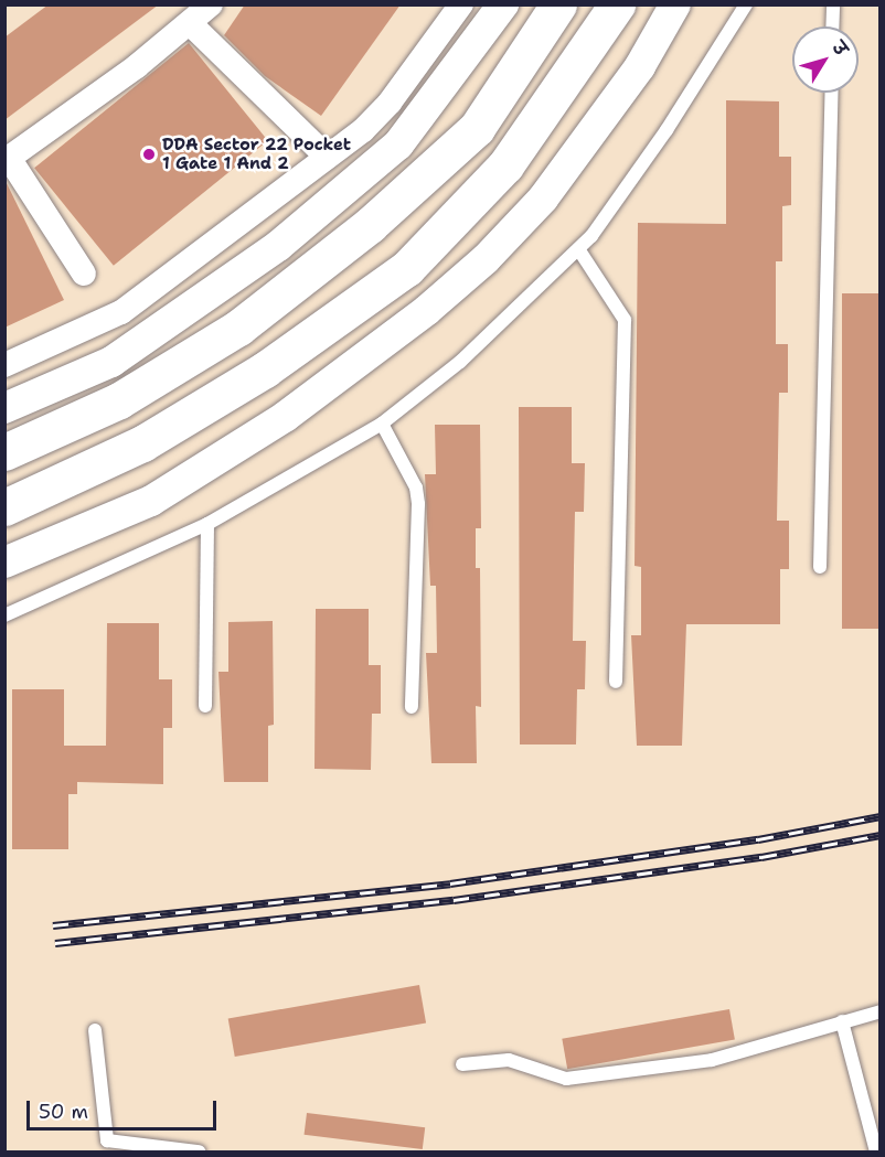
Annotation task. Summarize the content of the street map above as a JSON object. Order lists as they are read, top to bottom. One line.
{"places":["DDA Sector 22 Pocket 1 Gate 1 And 2"],"scale_bar":"50 m","north":"top right"}
